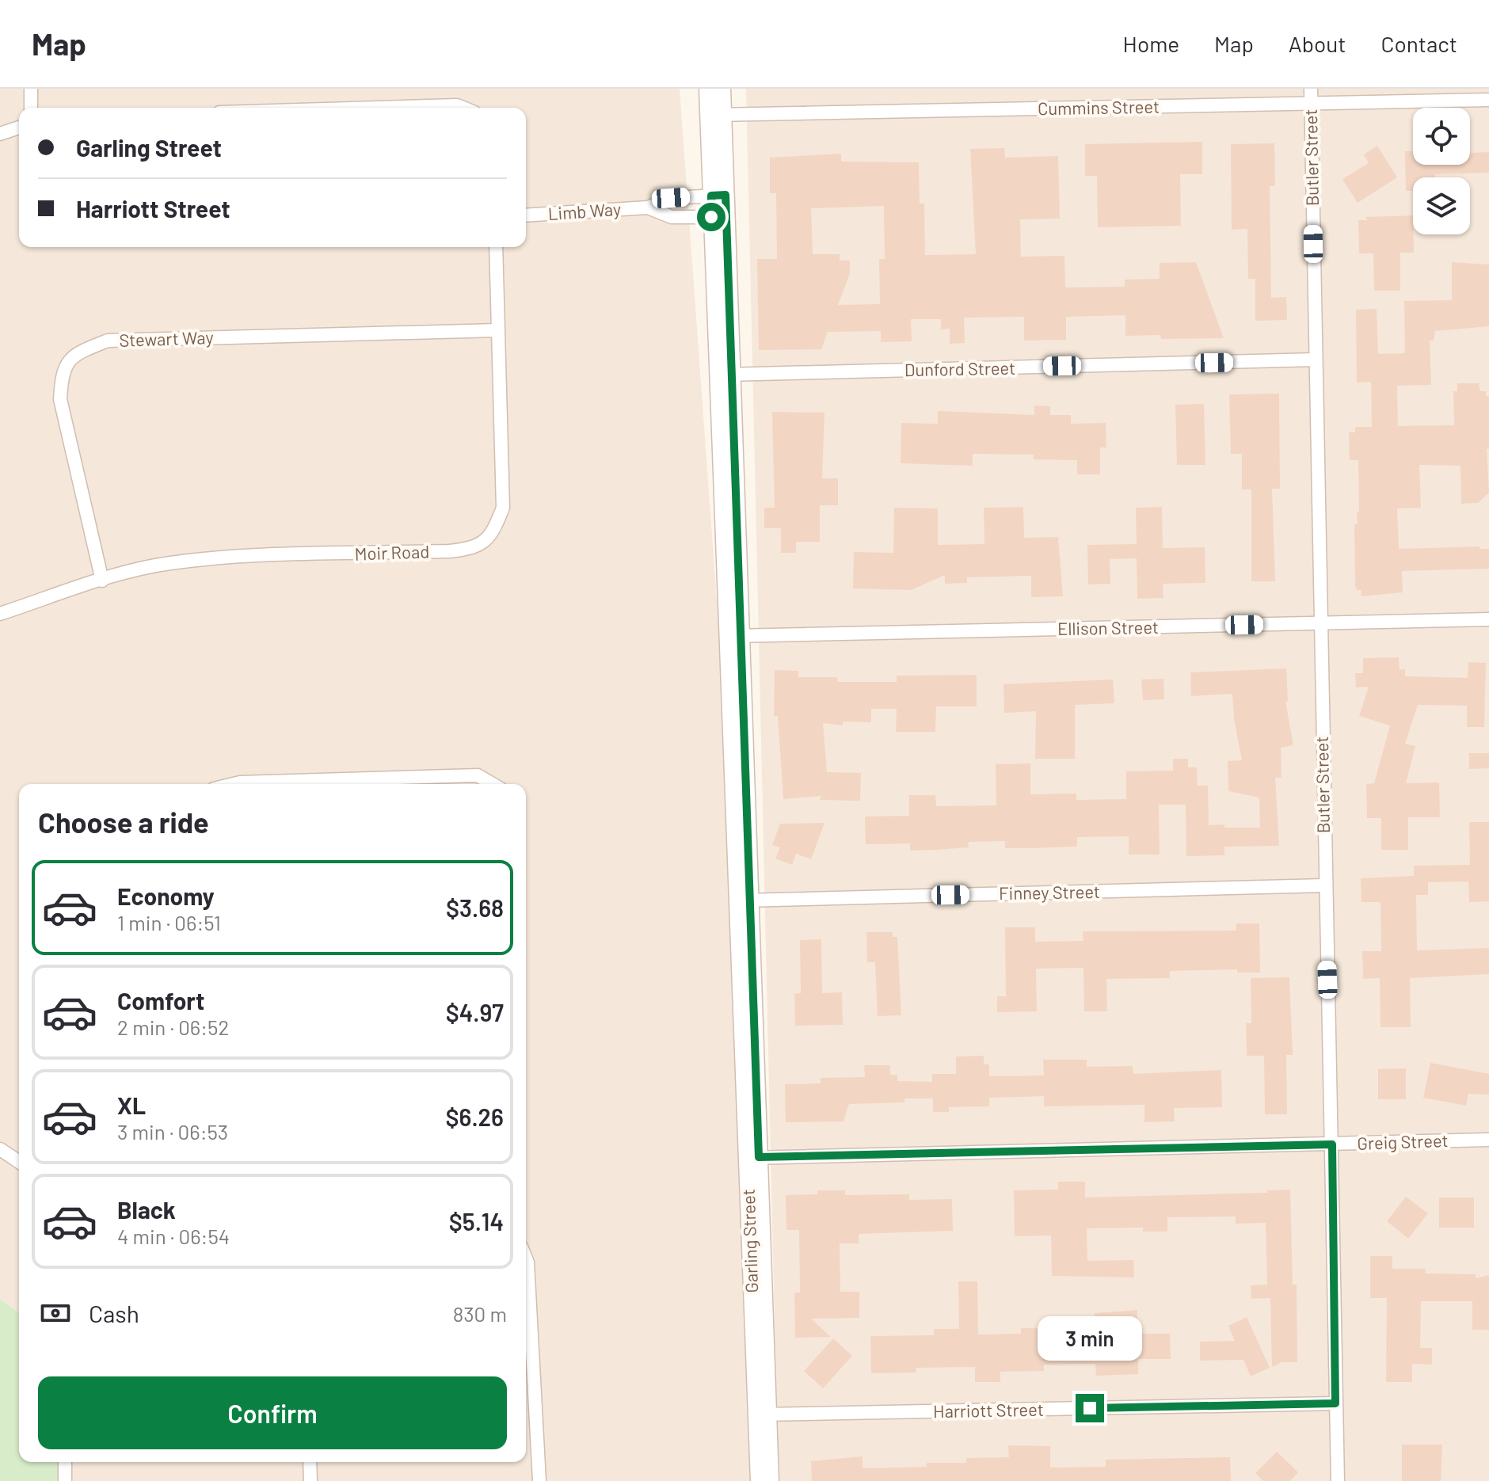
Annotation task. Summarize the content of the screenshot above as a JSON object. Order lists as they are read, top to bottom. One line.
{"streets":{"street":["Cummins Street","Butler Street","Limb Way","Stewart Way","Dunford Street","Moir Road","Ellison Street","Finney Street","Greig Street","Garling Street","Harriott Street"]},"crossings":[["Cummins Street","Butler Street"],["Cummins Street","Garling Street"],["Butler Street","Dunford Street"],["Butler Street","Ellison Street"],["Butler Street","Finney Street"],["Butler Street","Greig Street"],["Butler Street","Harriott Street"],["Limb Way","Garling Street"],["Stewart Way","Moir Road"],["Dunford Street","Garling Street"],["Ellison Street","Garling Street"],["Finney Street","Garling Street"],["Greig Street","Garling Street"],["Garling Street","Harriott Street"]],"page":{"header":"Map","nav":["Home","Map","About","Contact"],"banner":["Garling Street","Harriott Street"],"heading":"Choose a ride","list":[{"name":"Economy","note":"1 min · 06:51","value":"$3.68"},{"name":"Comfort","note":"2 min · 06:52","value":"$4.97"},{"name":"XL","note":"3 min · 06:53","value":"$6.26"},{"name":"Black","note":"4 min · 06:54","value":"$5.14"}],"pay":["Cash","830 m"],"bubble":"3 min","buttons":"Confirm"}}
